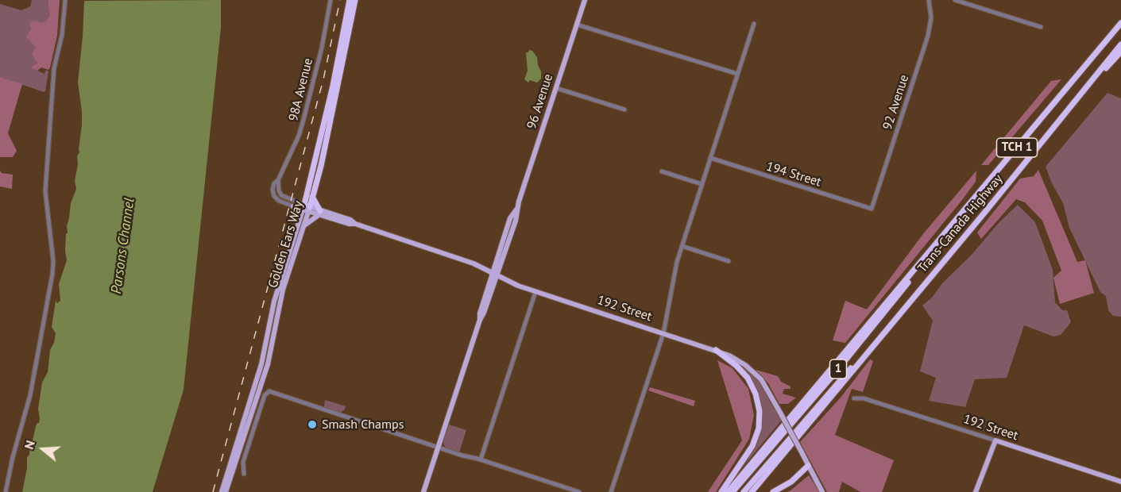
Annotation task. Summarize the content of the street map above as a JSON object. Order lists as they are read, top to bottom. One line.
{"streets":{"highway":["TCH 1","Trans-Canada Highway","Golden Ears Way","1"],"main road":["96 Avenue","192 Street"],"street":["98A Avenue","92 Avenue","194 Street"]},"crossings":[["98A Avenue","192 Street"],["96 Avenue","192 Street"],["92 Avenue","194 Street"],["Golden Ears Way","192 Street"]],"water":["Parsons Channel"],"places":["Smash Champs"],"north":"left"}
